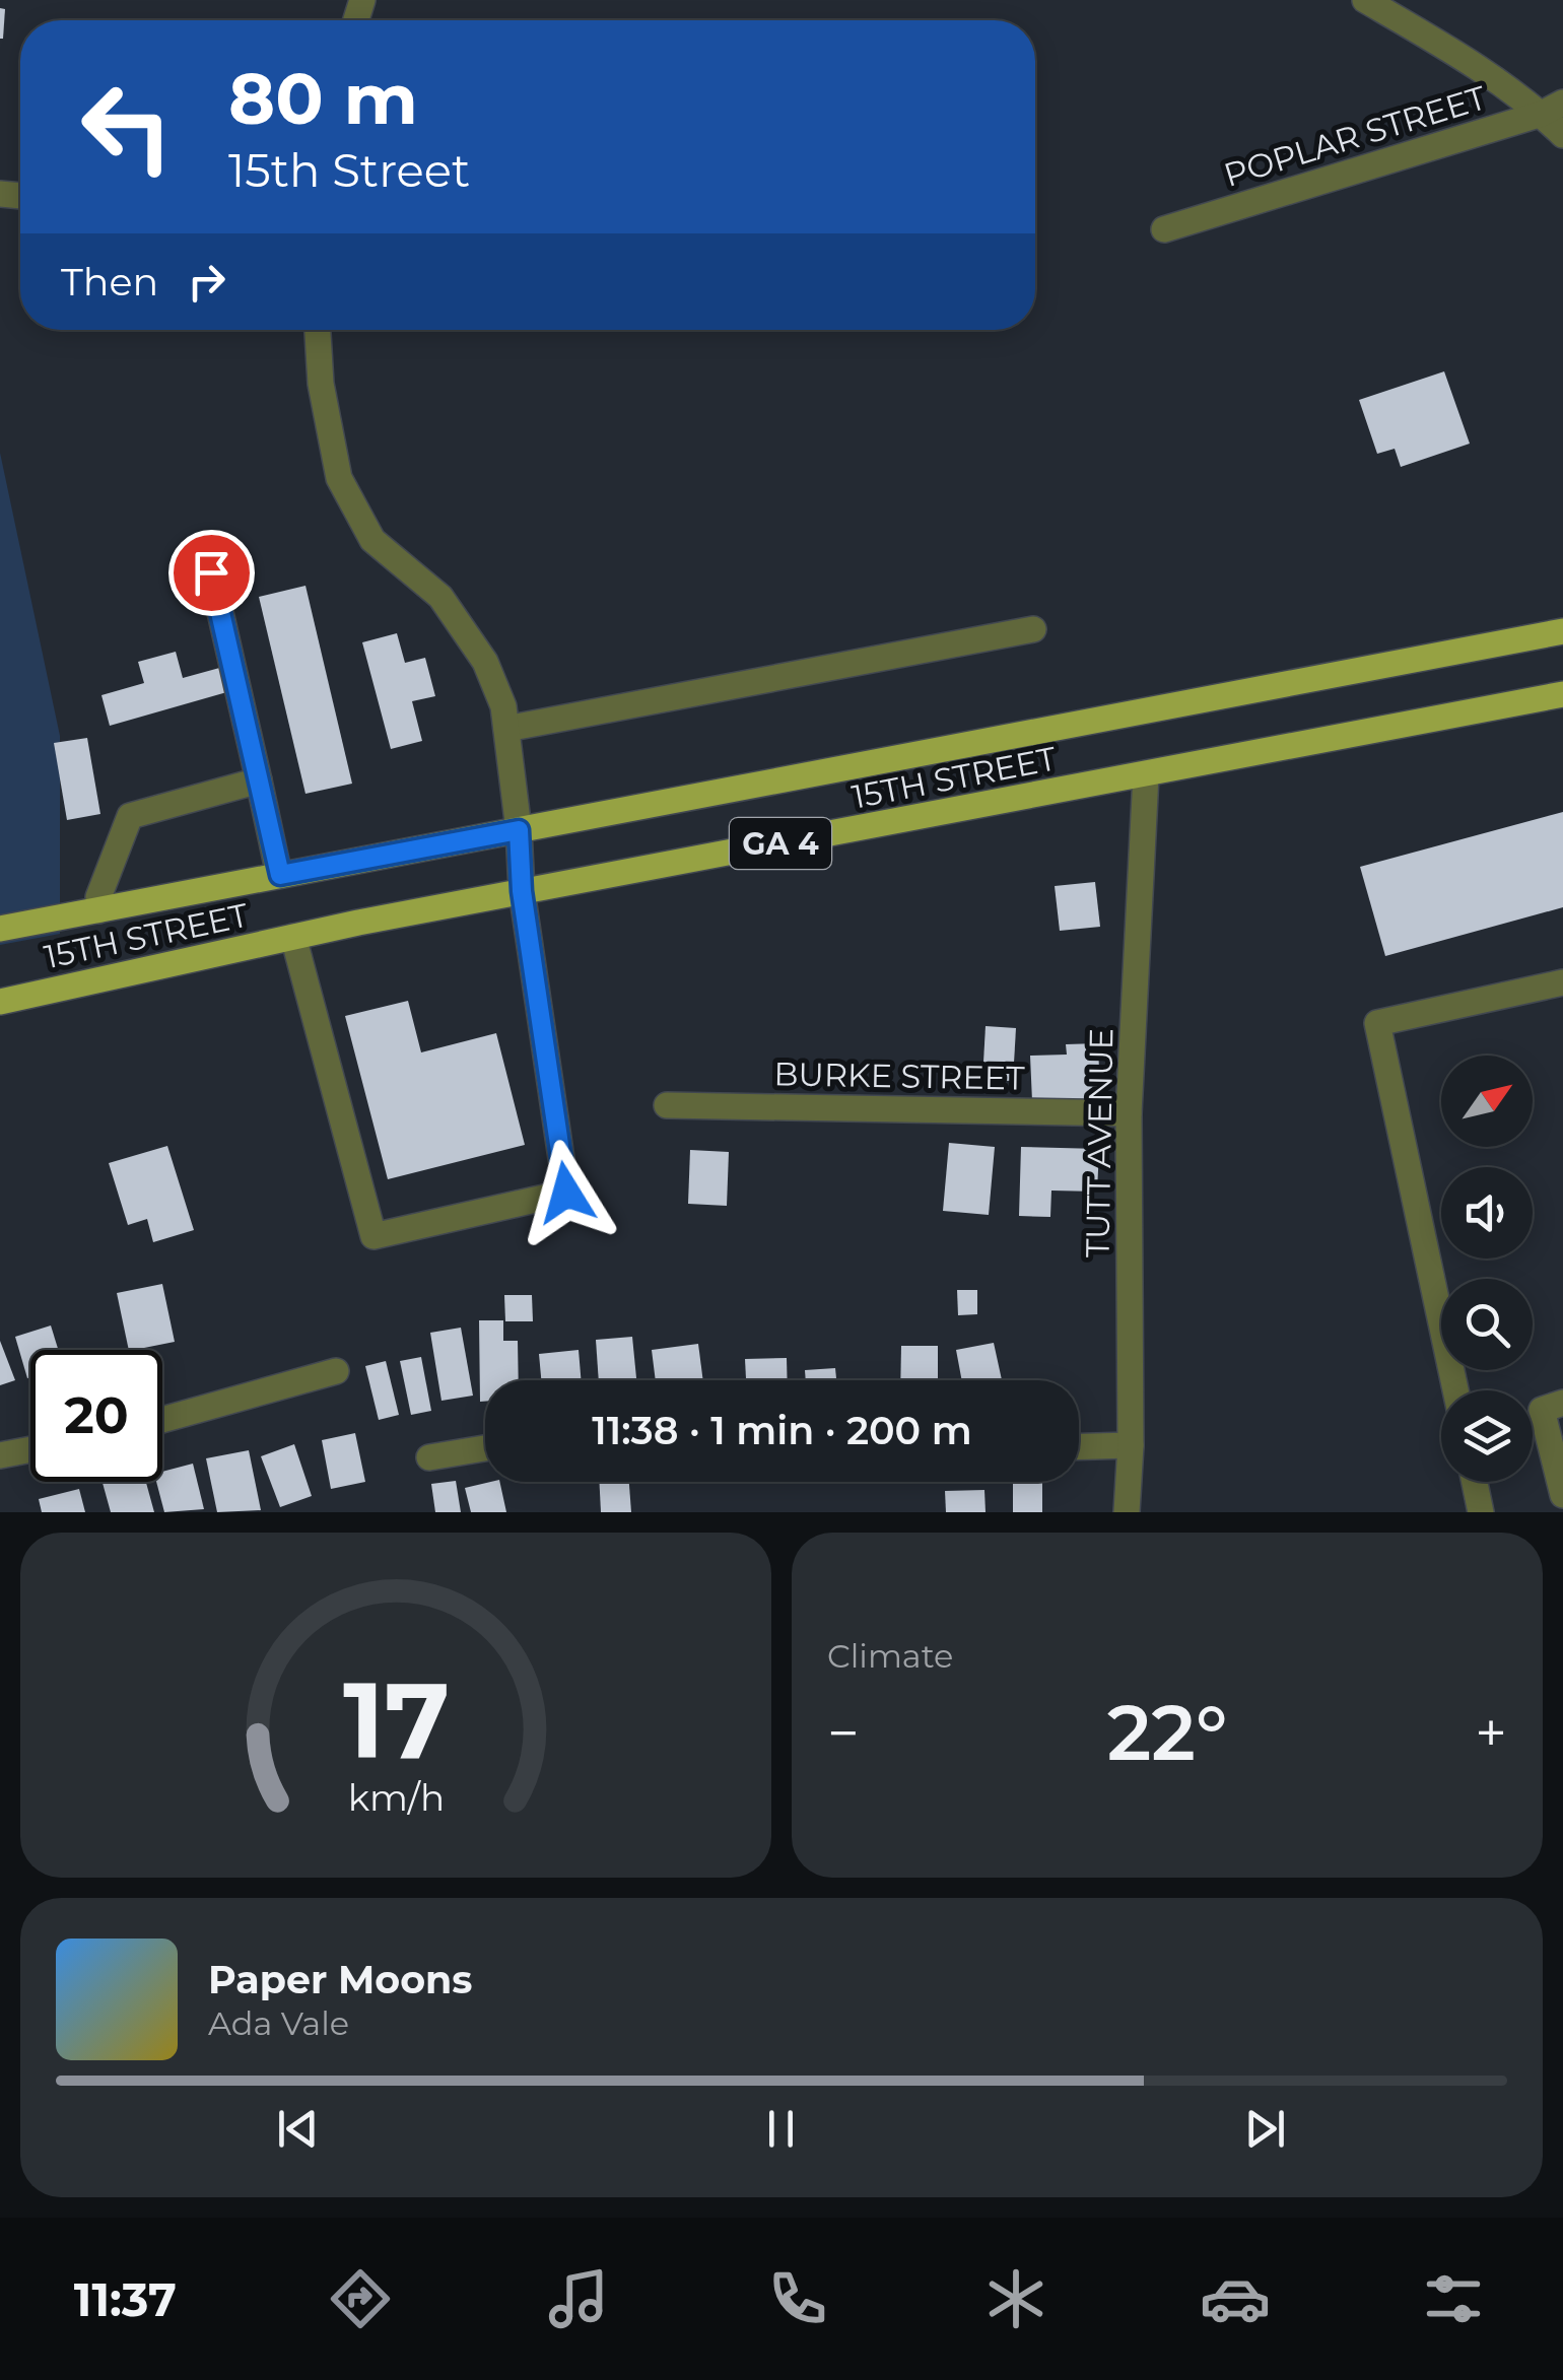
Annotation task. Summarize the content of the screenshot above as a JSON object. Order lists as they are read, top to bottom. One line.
{"streets":{"main road":["15TH STREET","GA 4"],"street":["POPLAR STREET","BURKE STREET","TUTT AVENUE"]},"crossings":[["15TH STREET","TUTT AVENUE"],["BURKE STREET","TUTT AVENUE"]],"north":"top right","page":{"turn":["80 m","15th Street"],"then":"Then","limit":"20","trip":"11:38 · 1 min · 200 m","tile":"Climate","heat":["−","22°","+"],"song":["Paper Moons","Ada Vale"],"tabs":"11:37","gauge":["17","km/h"]}}
